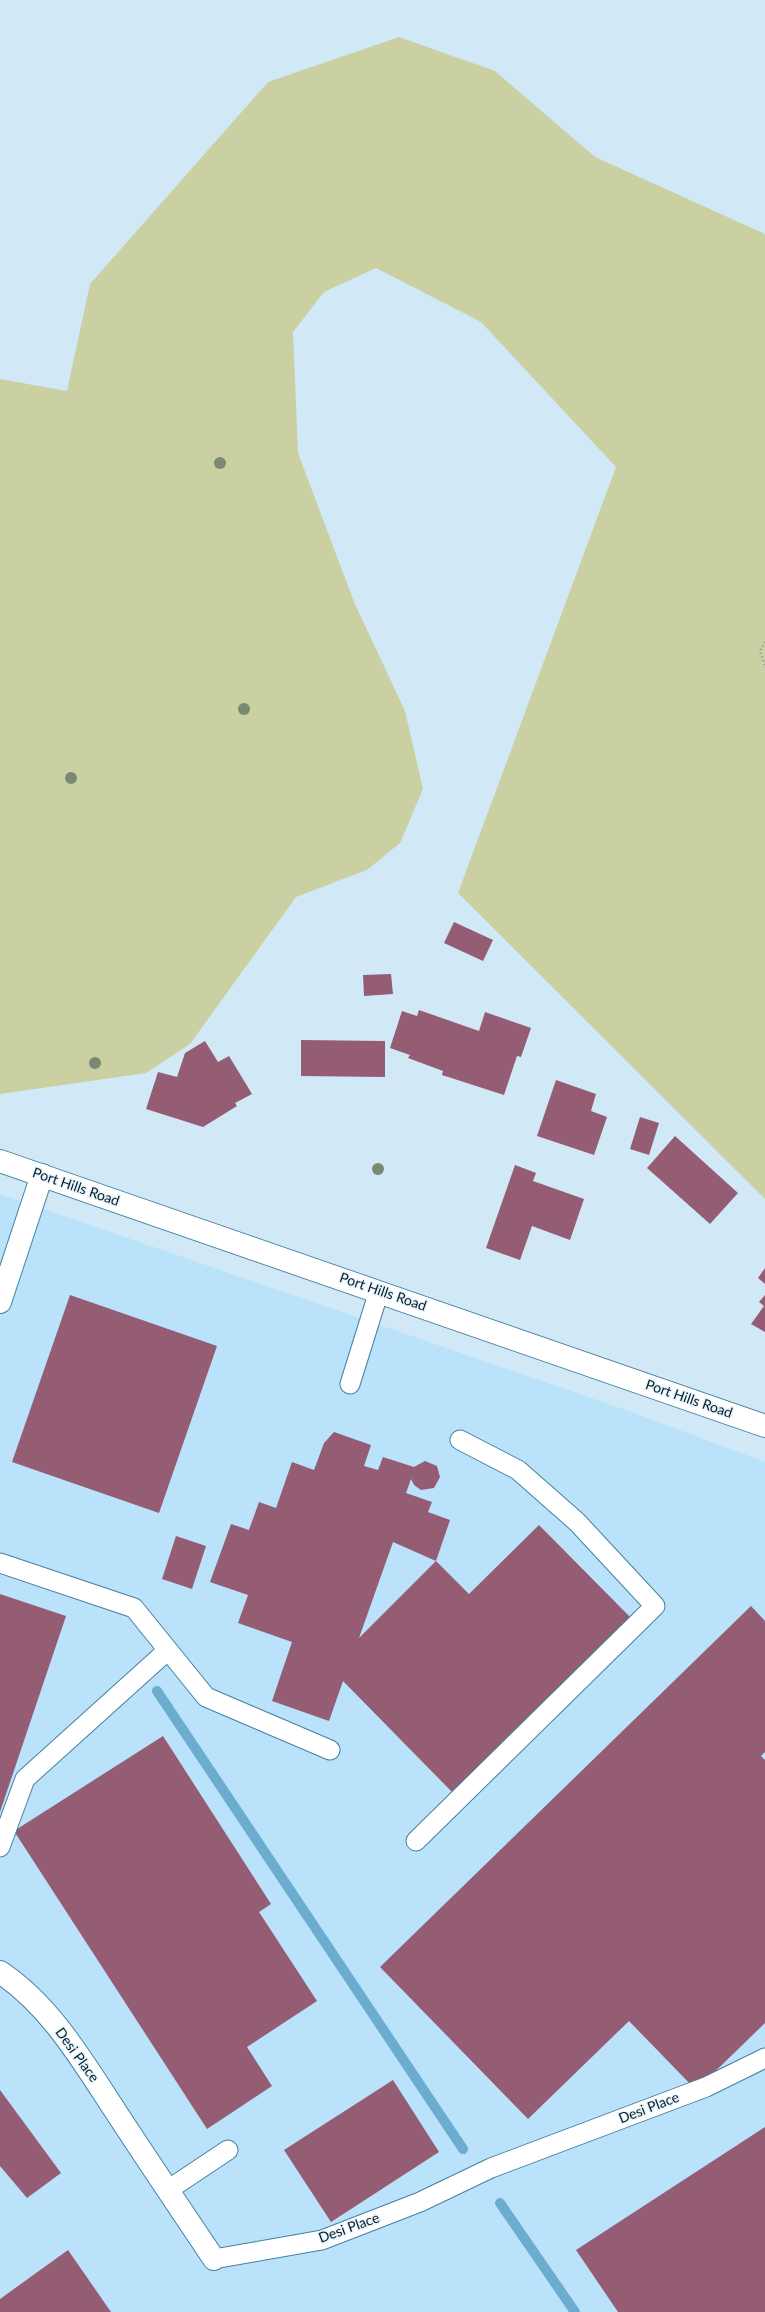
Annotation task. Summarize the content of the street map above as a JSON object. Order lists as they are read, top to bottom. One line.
{"streets":{"main road":["Port Hills Road","Desi Place"]}}
